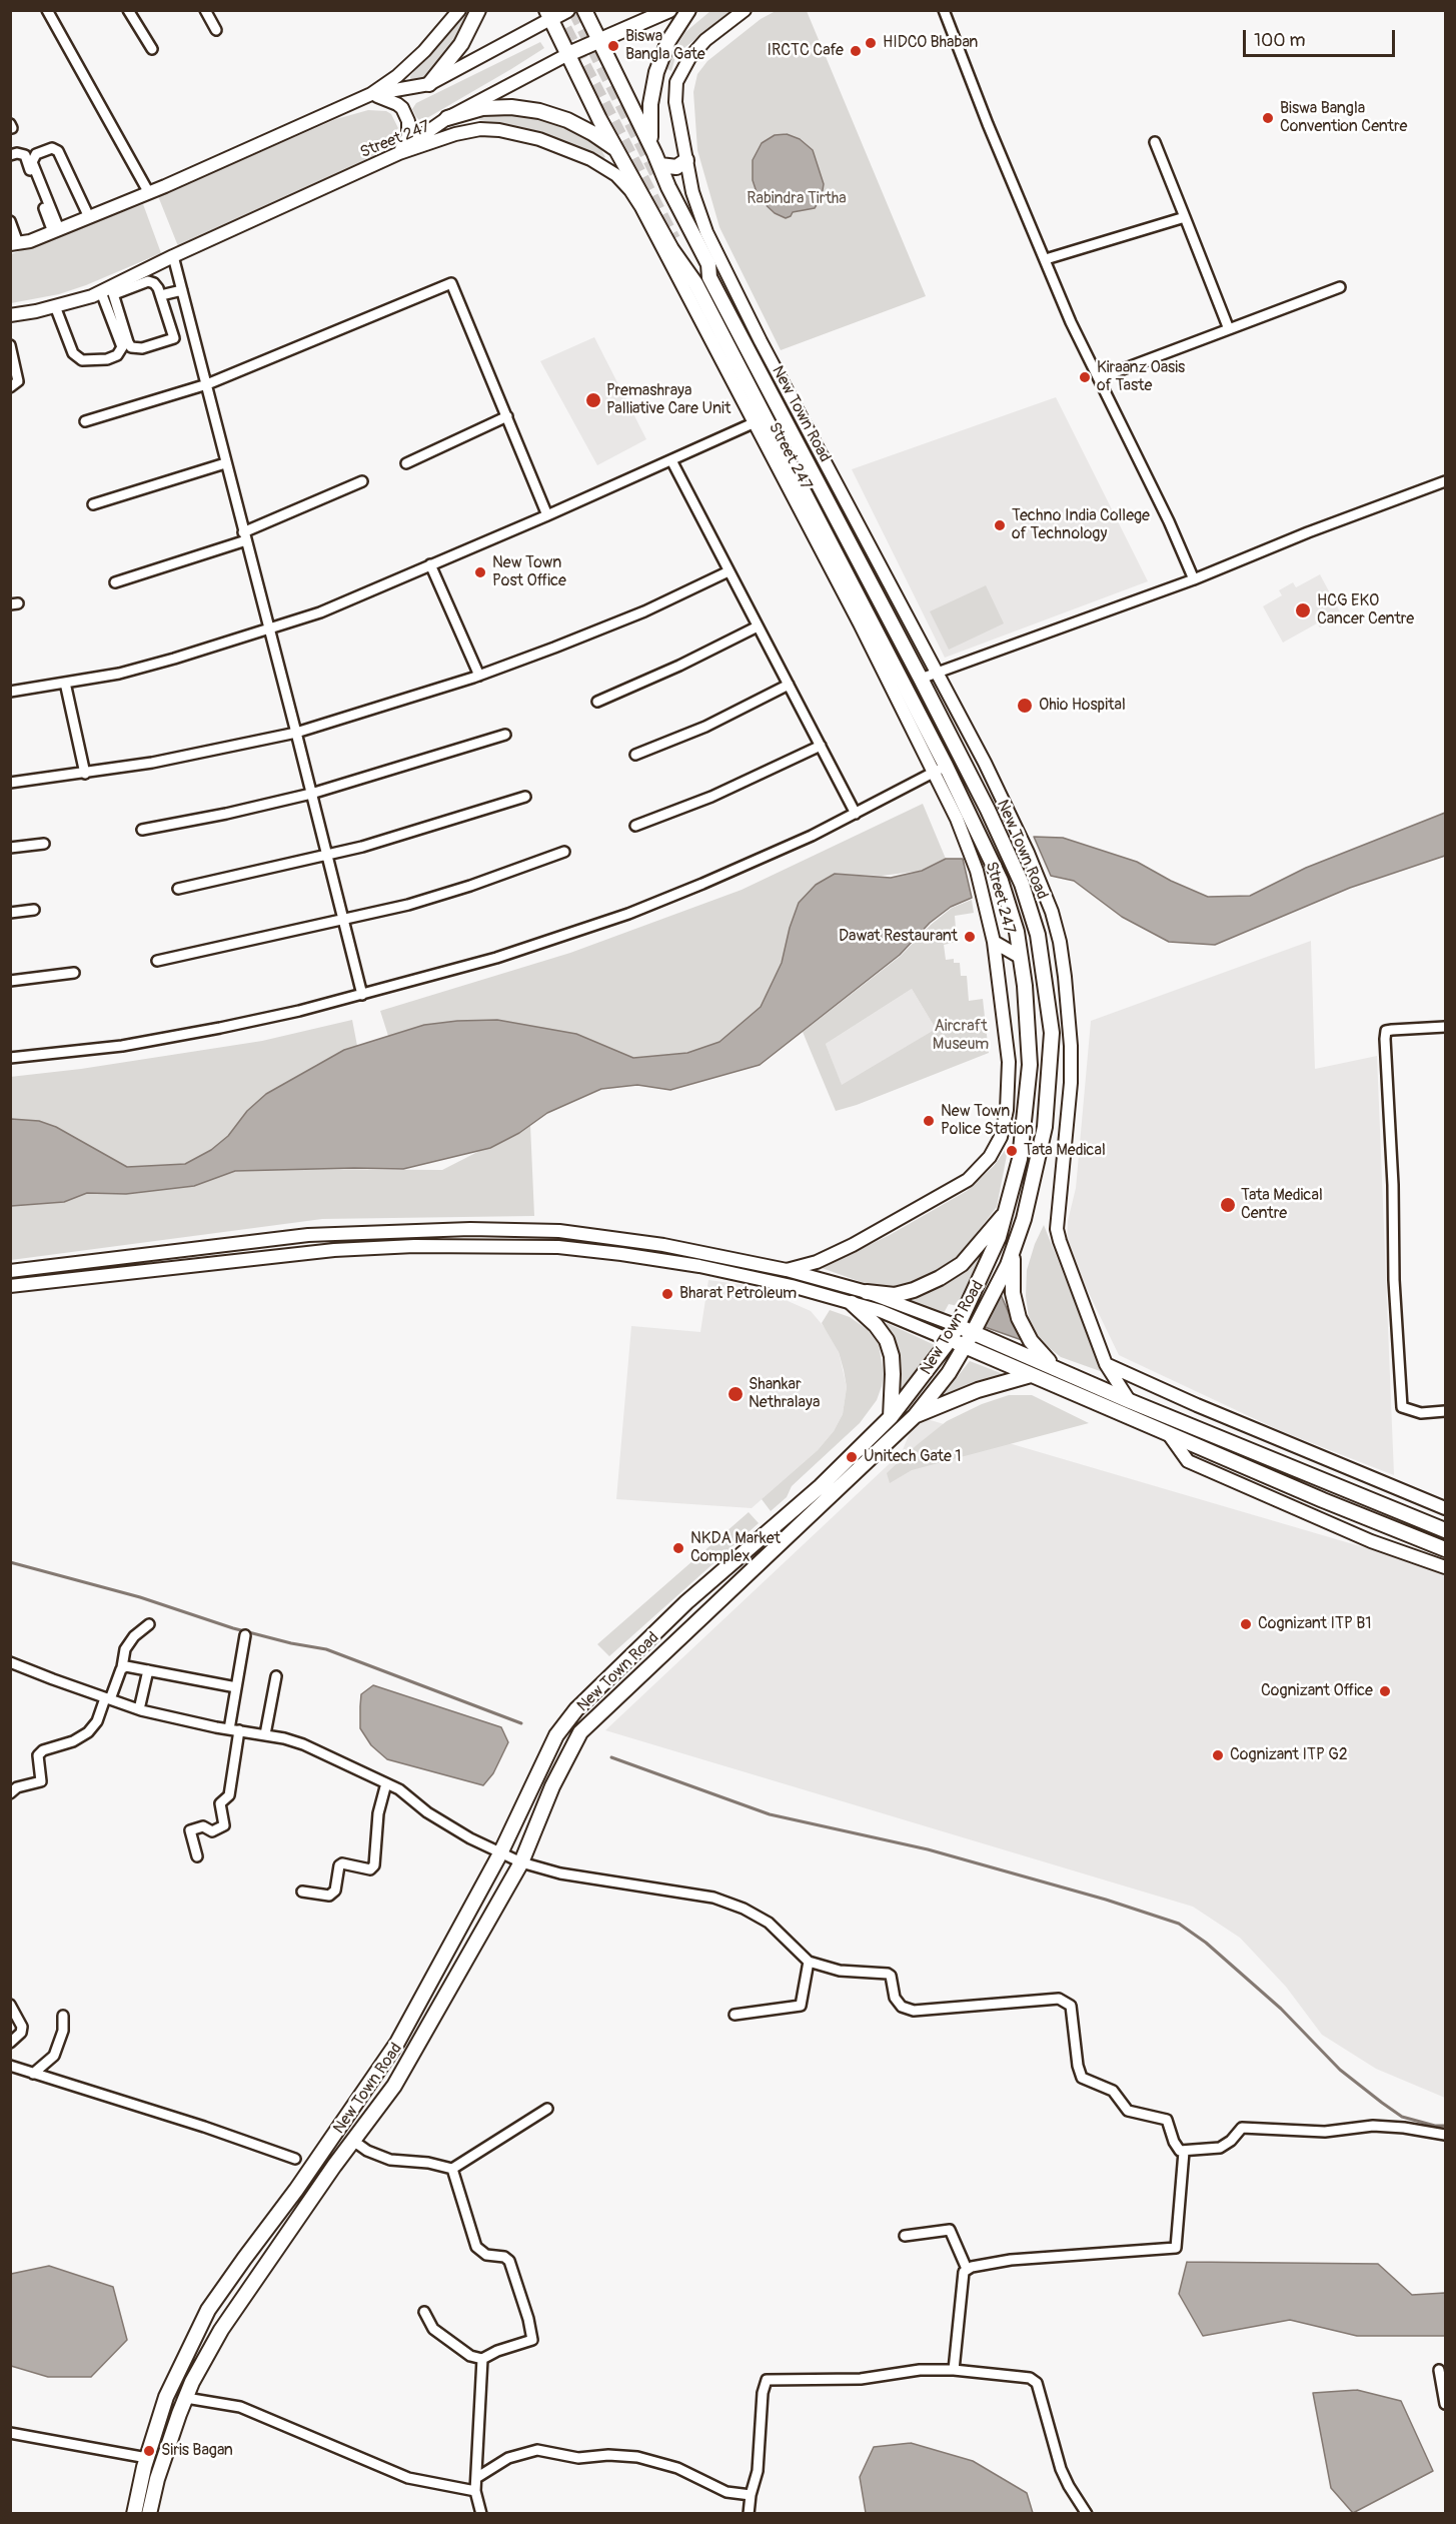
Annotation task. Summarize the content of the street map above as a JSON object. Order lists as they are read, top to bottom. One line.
{"streets":{"main road":["New Town Road"],"street":["Street 247"]},"crossings":[["Street 247","New Town Road"]],"parks":["Rabindra Tirtha","Aircraft Museum"],"places":["HIDCO Bhaban","Biswa Bangla Gate","IRCTC Cafe","Biswa Bangla Convention Centre","Kiraanz Oasis of Taste","Premashraya Palliative Care Unit","Techno India College of Technology","New Town Post Office","HCG EKO Cancer Centre","Ohio Hospital","Dawat Restaurant","New Town Police Station","Tata Medical","Tata Medical Centre","Bharat Petroleum","Shankar Nethralaya","Unitech Gate 1","NKDA Market Complex","Cognizant ITP B1","Cognizant Office","Cognizant ITP G2","Siris Bagan"],"scale_bar":"100 m"}
